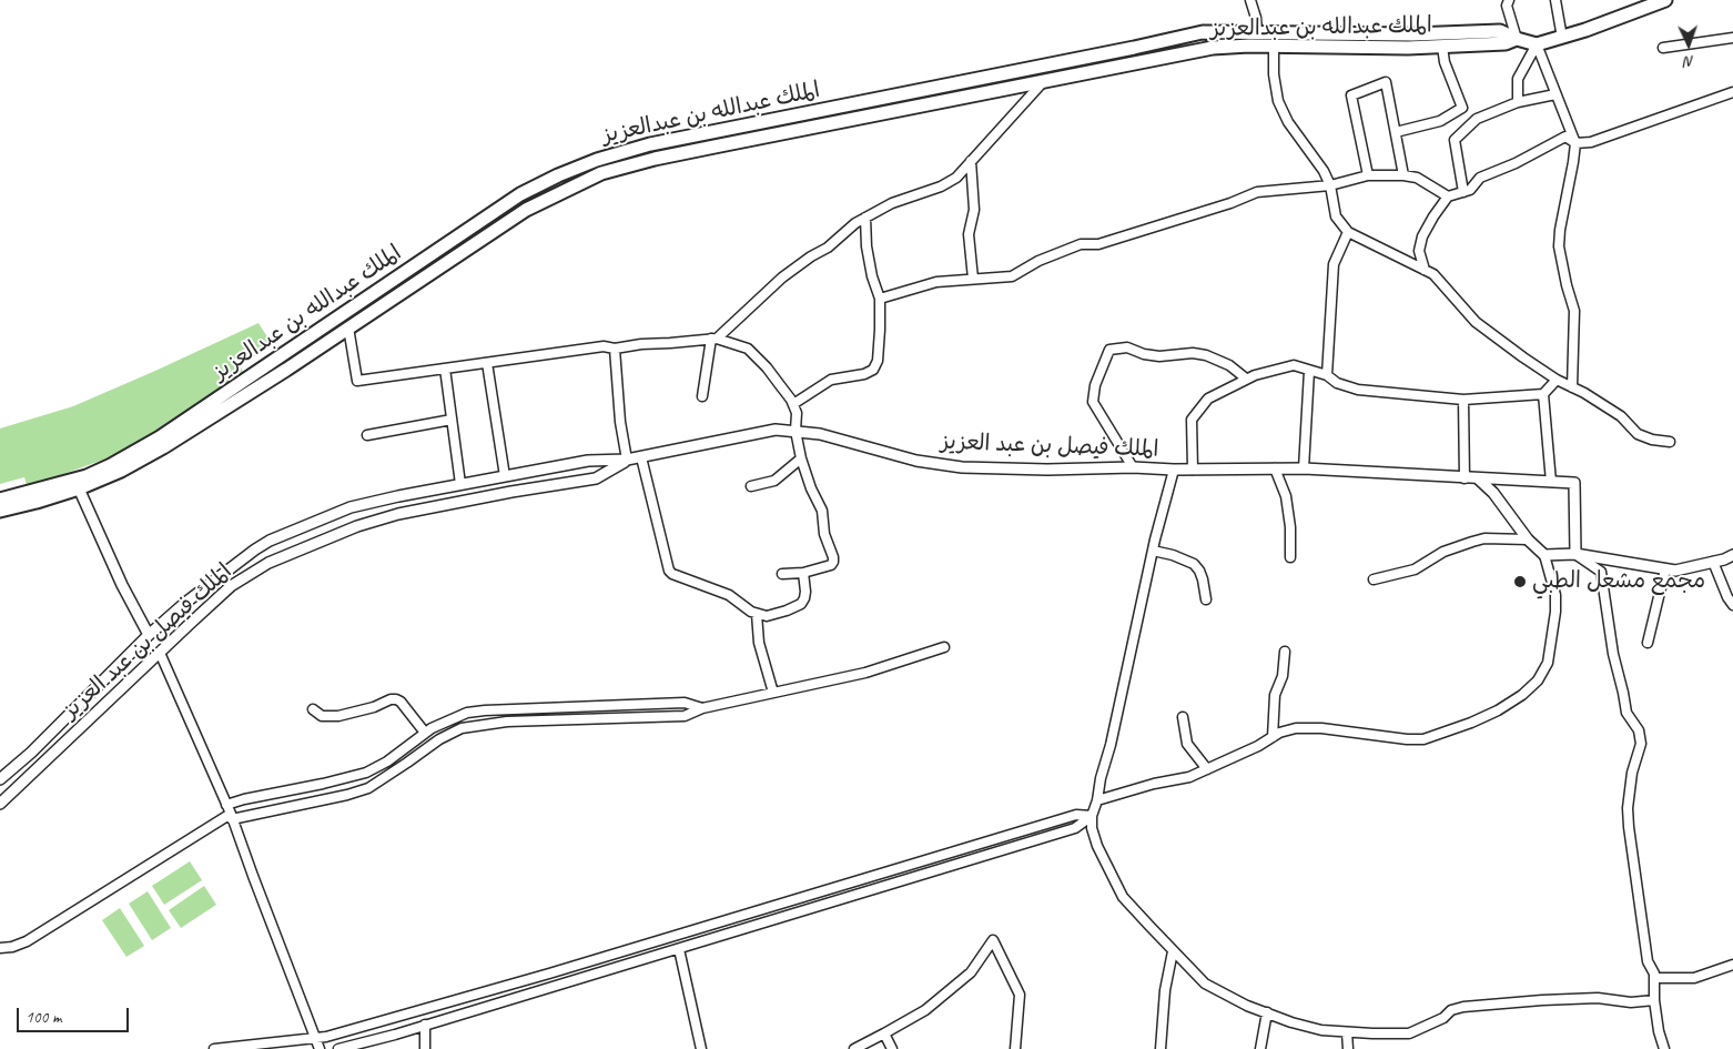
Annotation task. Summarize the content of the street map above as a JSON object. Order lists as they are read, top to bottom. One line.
{"streets":{"main road":["الملك عبدالله بن عبدالعزيز"],"street":["الملك فيصل بن عبد العزيز"]},"places":["مجمع مشعل الطبي"],"scale_bar":"100 m","north":"bottom"}
